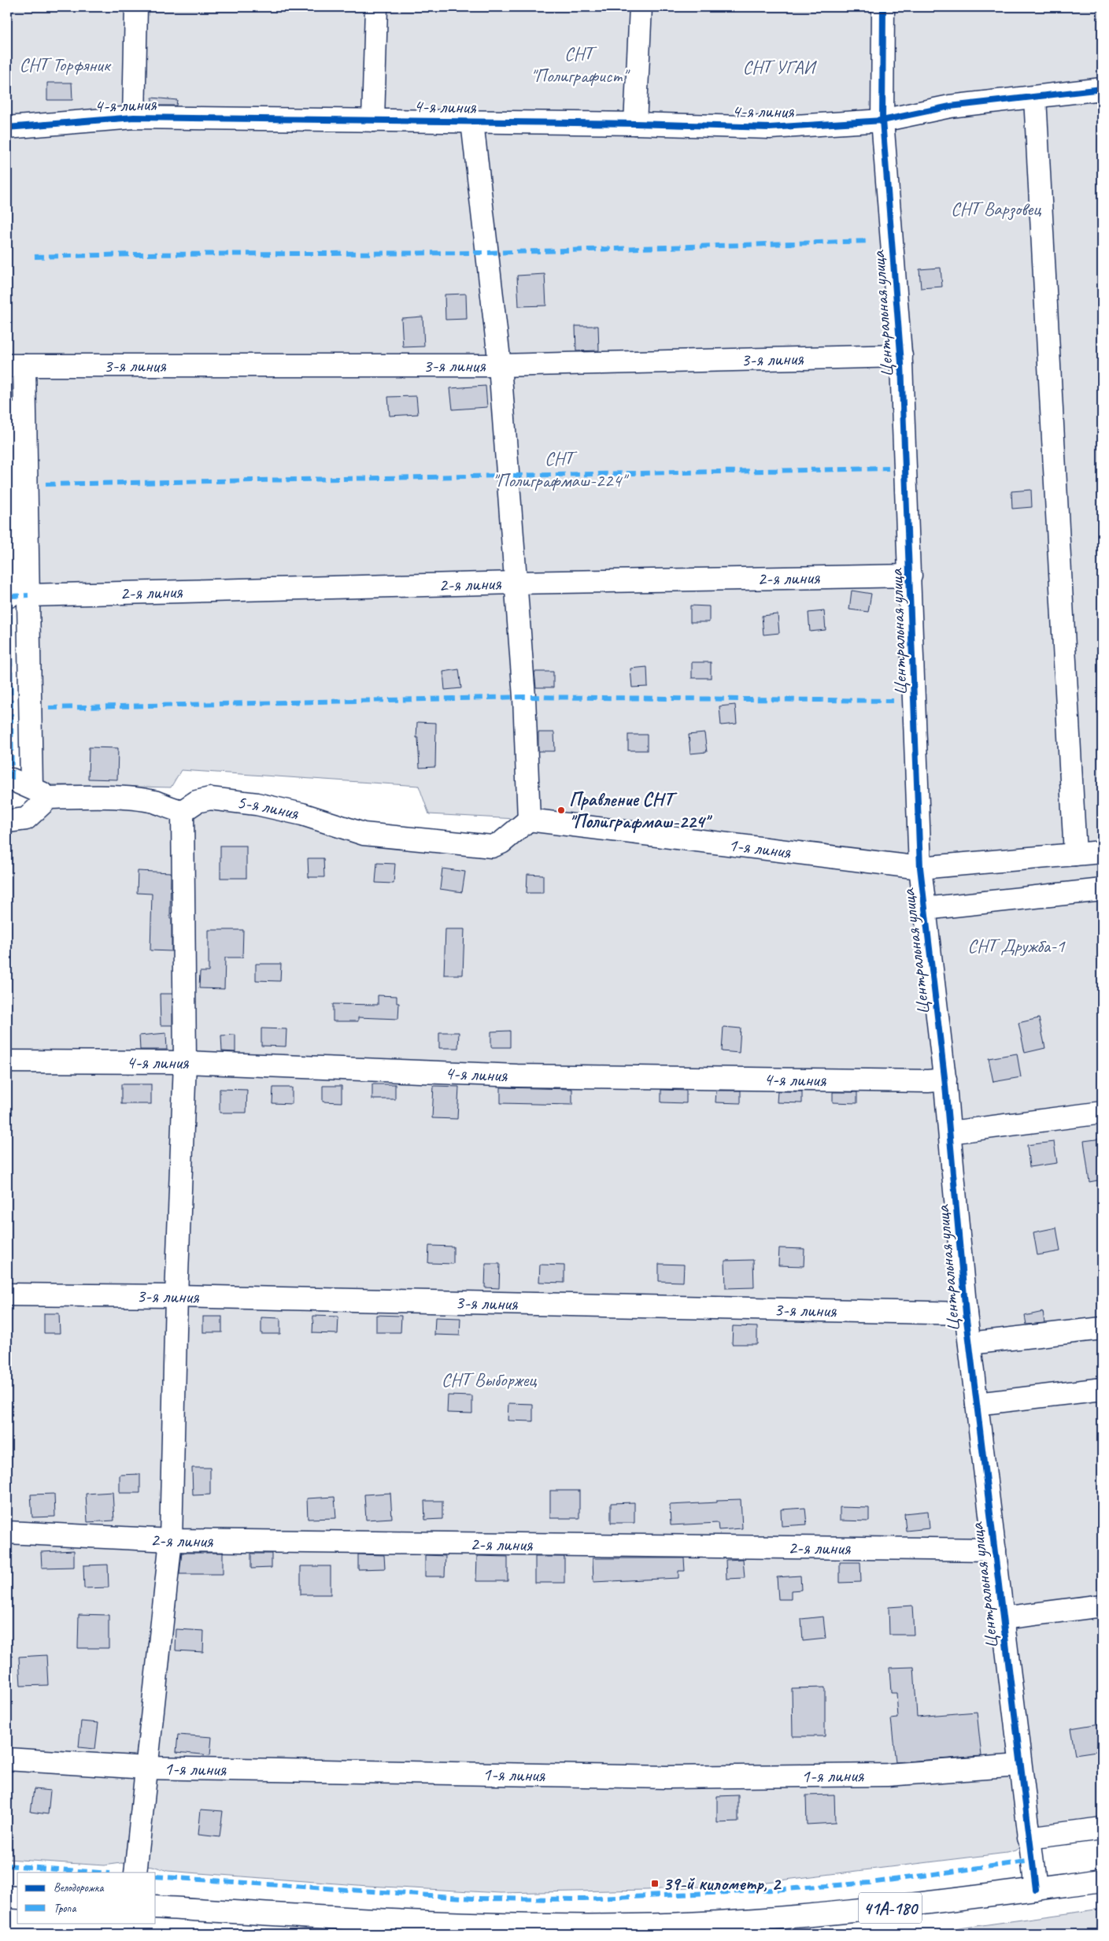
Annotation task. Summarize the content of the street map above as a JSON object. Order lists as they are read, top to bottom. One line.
{"streets":{"street":["4-я линия","Центральная улица","3-я линия","2-я линия","5-я линия","1-я линия","41А-180"]},"crossings":[["4-я линия","Центральная улица"],["Центральная улица","3-я линия"],["Центральная улица","2-я линия"],["Центральная улица","1-я линия"],["Центральная улица","41А-180"],["5-я линия","1-я линия"]],"parks":["СНТ \"Полиграфист\"","СНТ Торфяник","СНТ УГАИ","СНТ Варзовец","СНТ \"Полиграфмаш-224\"","СНТ Дружба-1","СНТ Выборжец"],"places":{"other":["Правление СНТ \"Полиграфмаш-224\""],"transit":["39-й километр, 2"]},"legend":["Велодорожка","Тропа"]}
